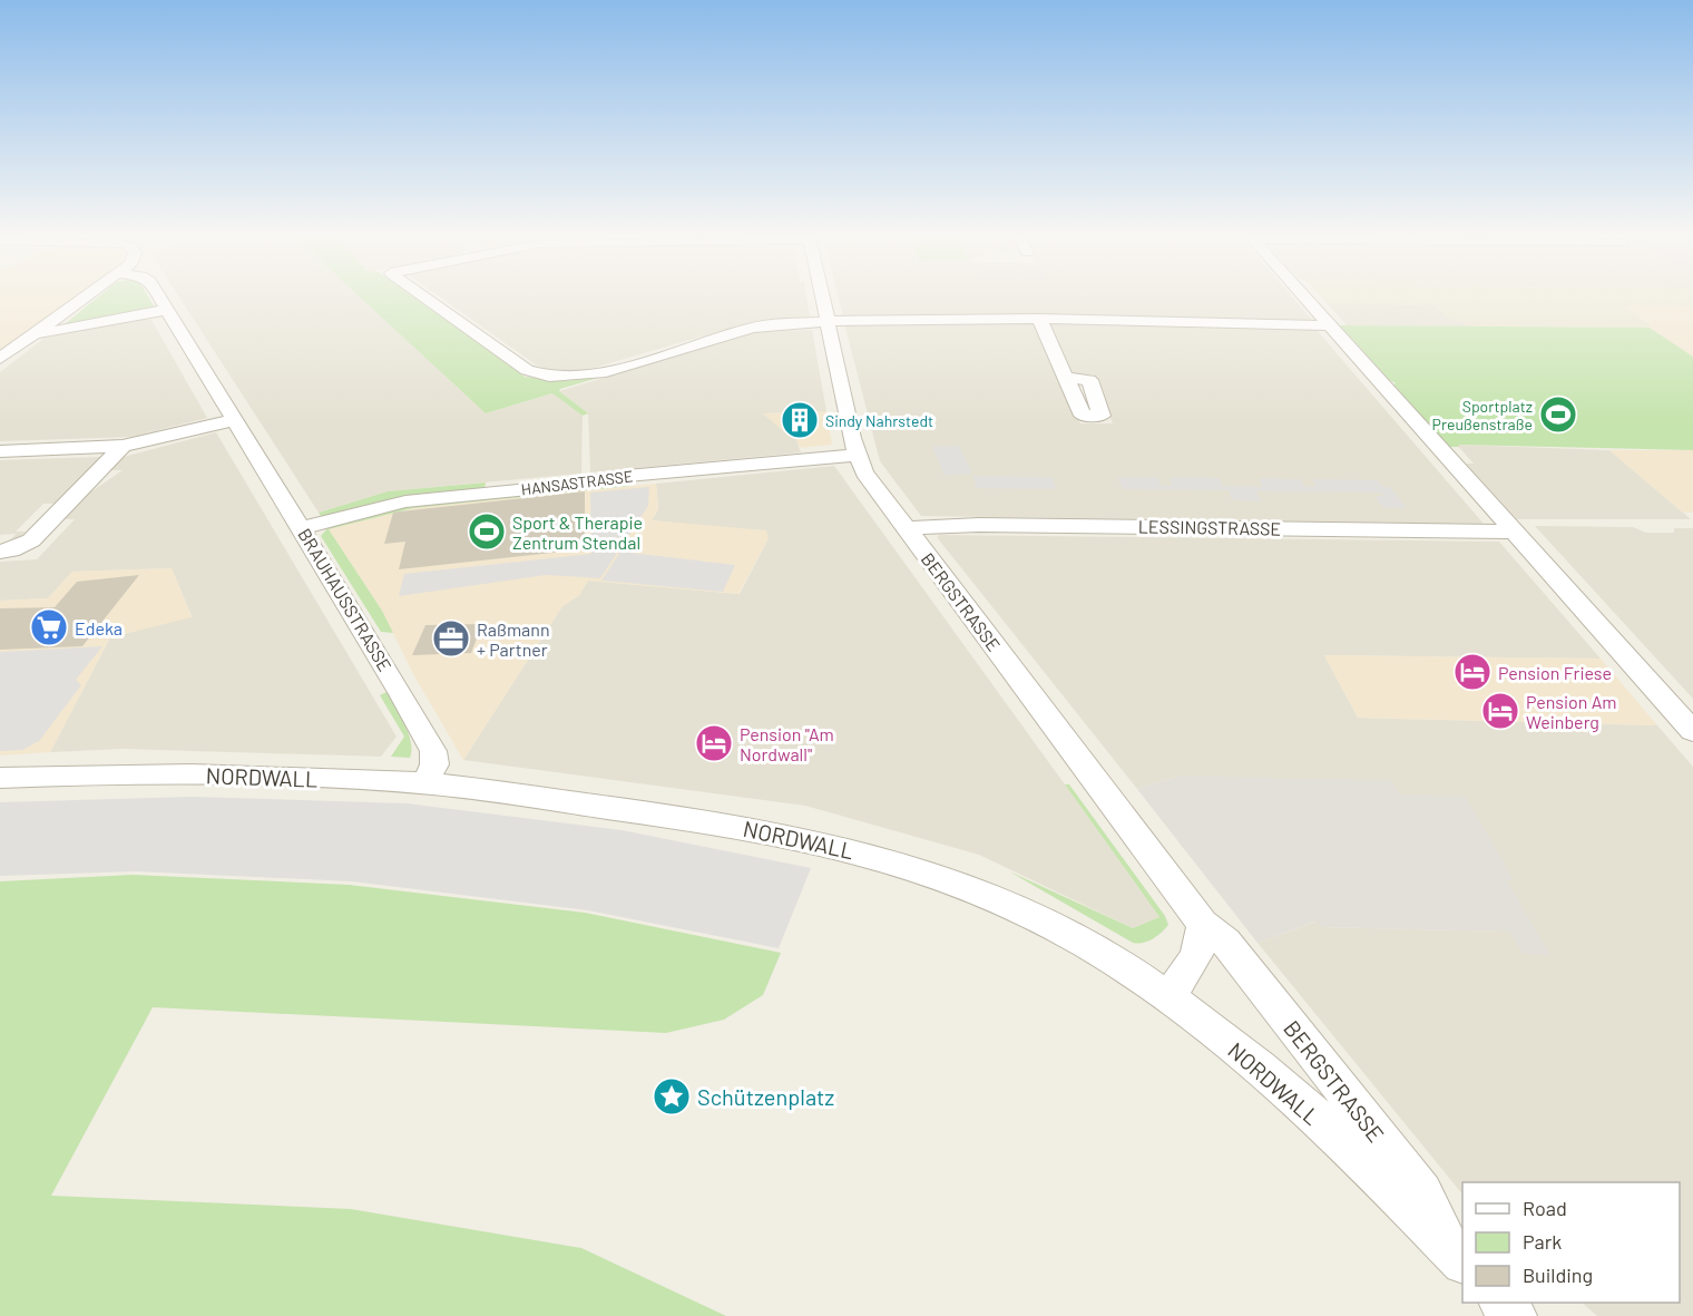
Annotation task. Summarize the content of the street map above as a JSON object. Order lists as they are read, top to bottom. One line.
{"streets":{"street":["HANSASTRASSE","LESSINGSTRASSE","BRAUHAUSSTRASSE","BERGSTRASSE","NORDWALL"]},"crossings":[["HANSASTRASSE","BRAUHAUSSTRASSE"],["HANSASTRASSE","BERGSTRASSE"],["LESSINGSTRASSE","BERGSTRASSE"],["BRAUHAUSSTRASSE","NORDWALL"],["BERGSTRASSE","NORDWALL"]],"places":{"sports":["Sportplatz Preußenstraße","Sport & Therapie Zentrum Stendal"],"building":["Sindy Nahrstedt"],"supermarket":["Edeka"],"office":["Raßmann + Partner"],"hotel":["Pension Friese","Pension Am Weinberg","Pension \"Am Nordwall\""],"place":["Schützenplatz"]},"legend":["Road","Park","Building"]}
